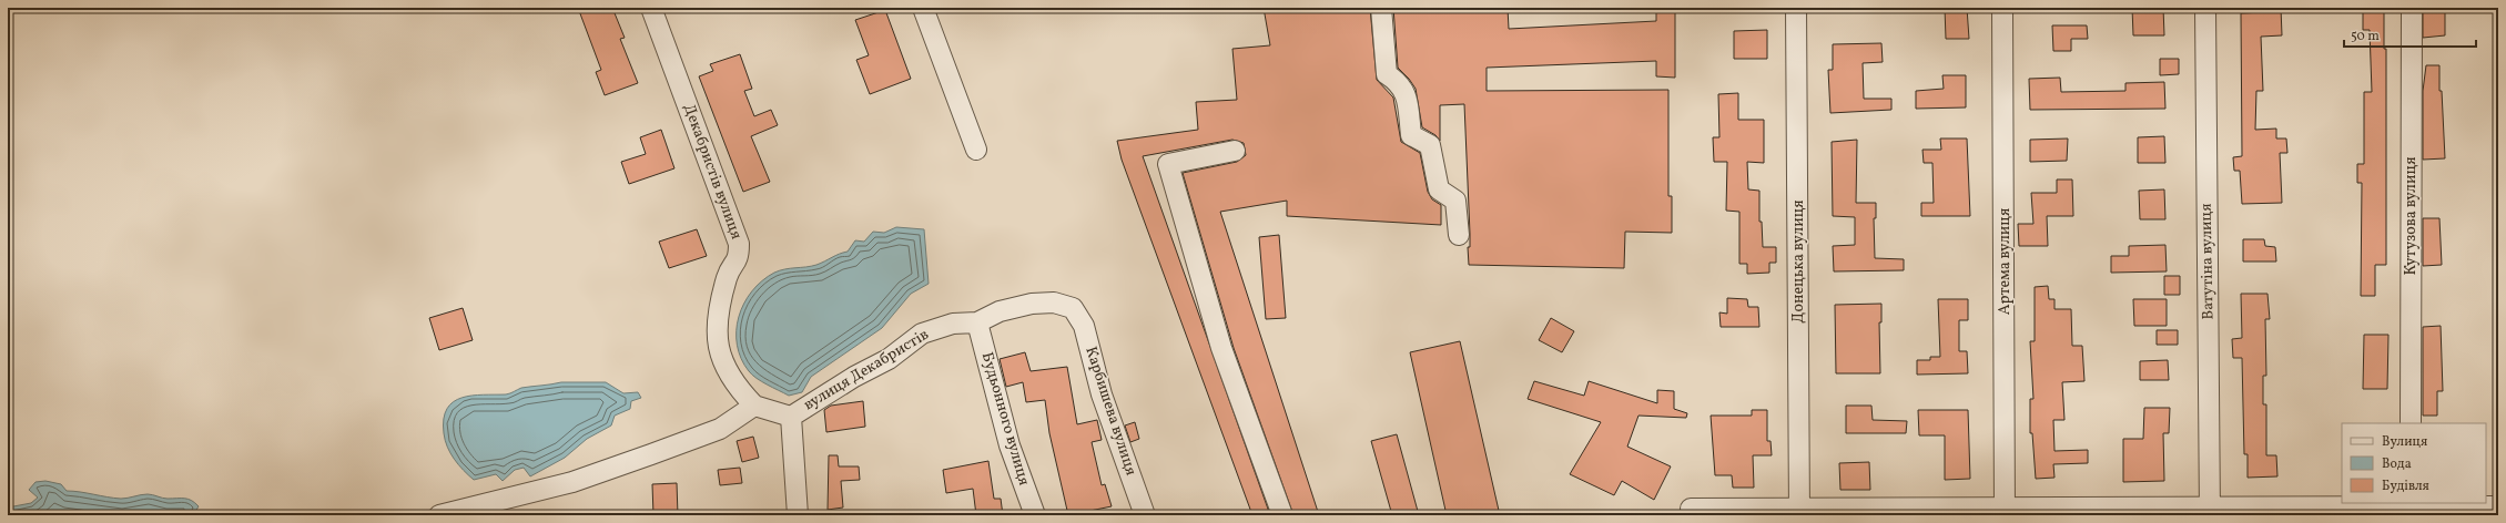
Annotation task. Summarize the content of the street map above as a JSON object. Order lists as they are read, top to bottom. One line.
{"streets":{"street":["Декабристів вулиця","Кутузова вулиця","Донецька вулиця","Артема вулиця","Ватутіна вулиця","вулиця Декабристів","Карбишева вулиця","Будьонного вулиця"]},"crossings":[["Декабристів вулиця","вулиця Декабристів"],["вулиця Декабристів","Карбишева вулиця"],["вулиця Декабристів","Будьонного вулиця"]],"legend":["Вулиця","Вода","Будівля"],"scale_bar":"50 m"}
